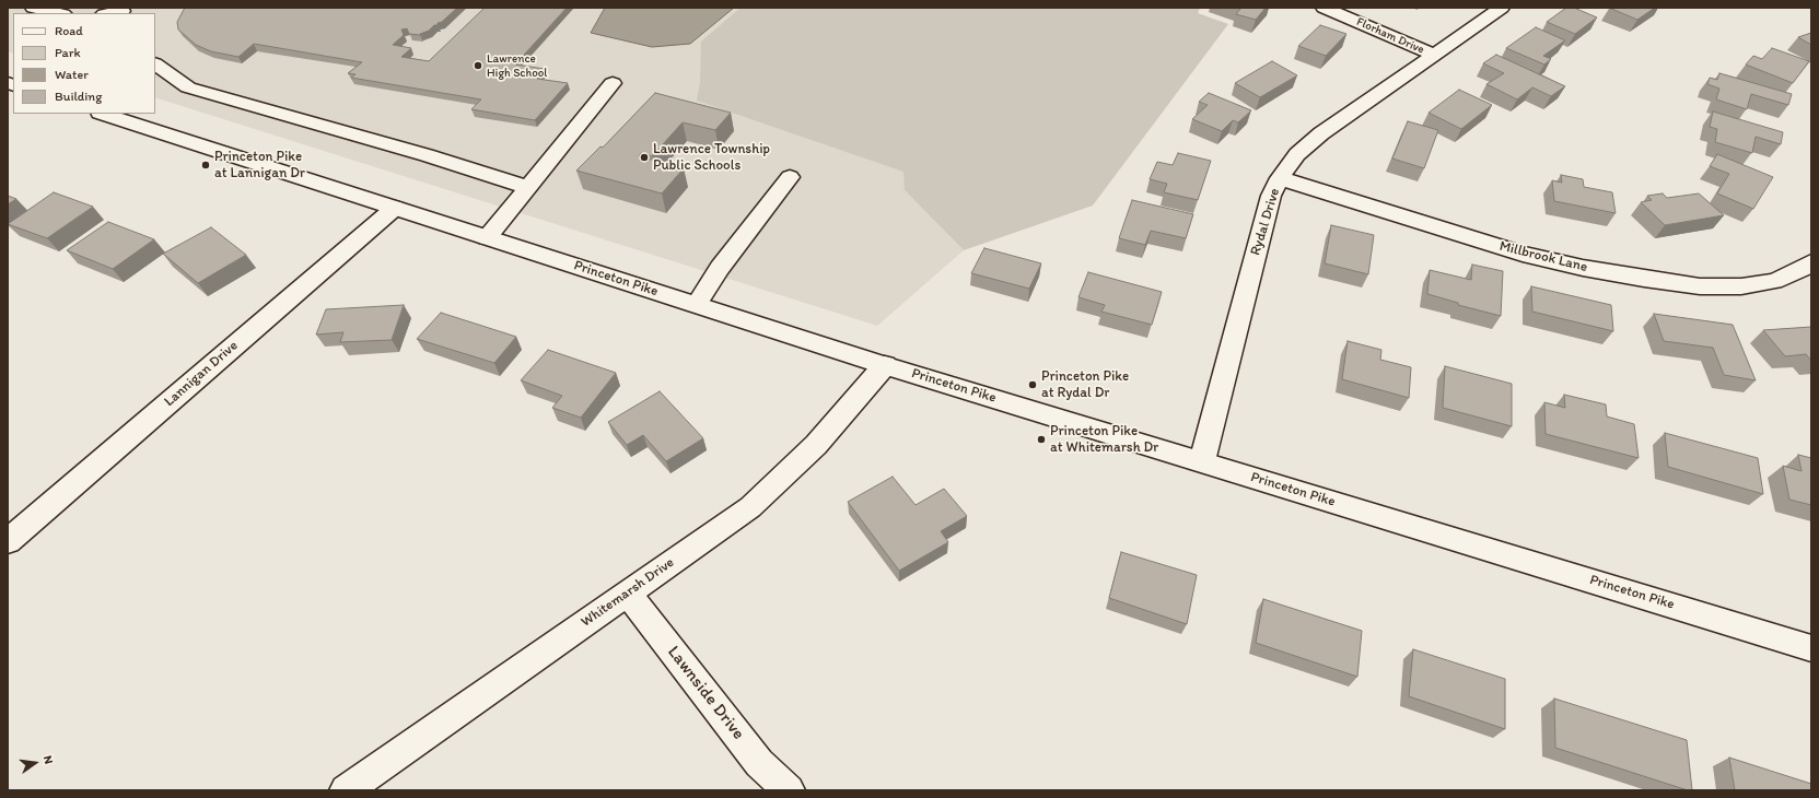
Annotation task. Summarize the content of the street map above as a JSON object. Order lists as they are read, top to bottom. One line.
{"streets":{"street":["Florham Drive","Rydal Drive","Millbrook Lane","Princeton Pike","Lannigan Drive","Whitemarsh Drive","Lawnside Drive"]},"crossings":[["Florham Drive","Rydal Drive"],["Rydal Drive","Millbrook Lane"],["Rydal Drive","Princeton Pike"],["Princeton Pike","Lannigan Drive"],["Princeton Pike","Whitemarsh Drive"],["Whitemarsh Drive","Lawnside Drive"]],"places":["Lawrence High School","Lawrence Township Public Schools","Princeton Pike at Lannigan Dr","Princeton Pike at Rydal Dr","Princeton Pike at Whitemarsh Dr"],"legend":["Road","Park","Water","Building"],"north":"right"}
